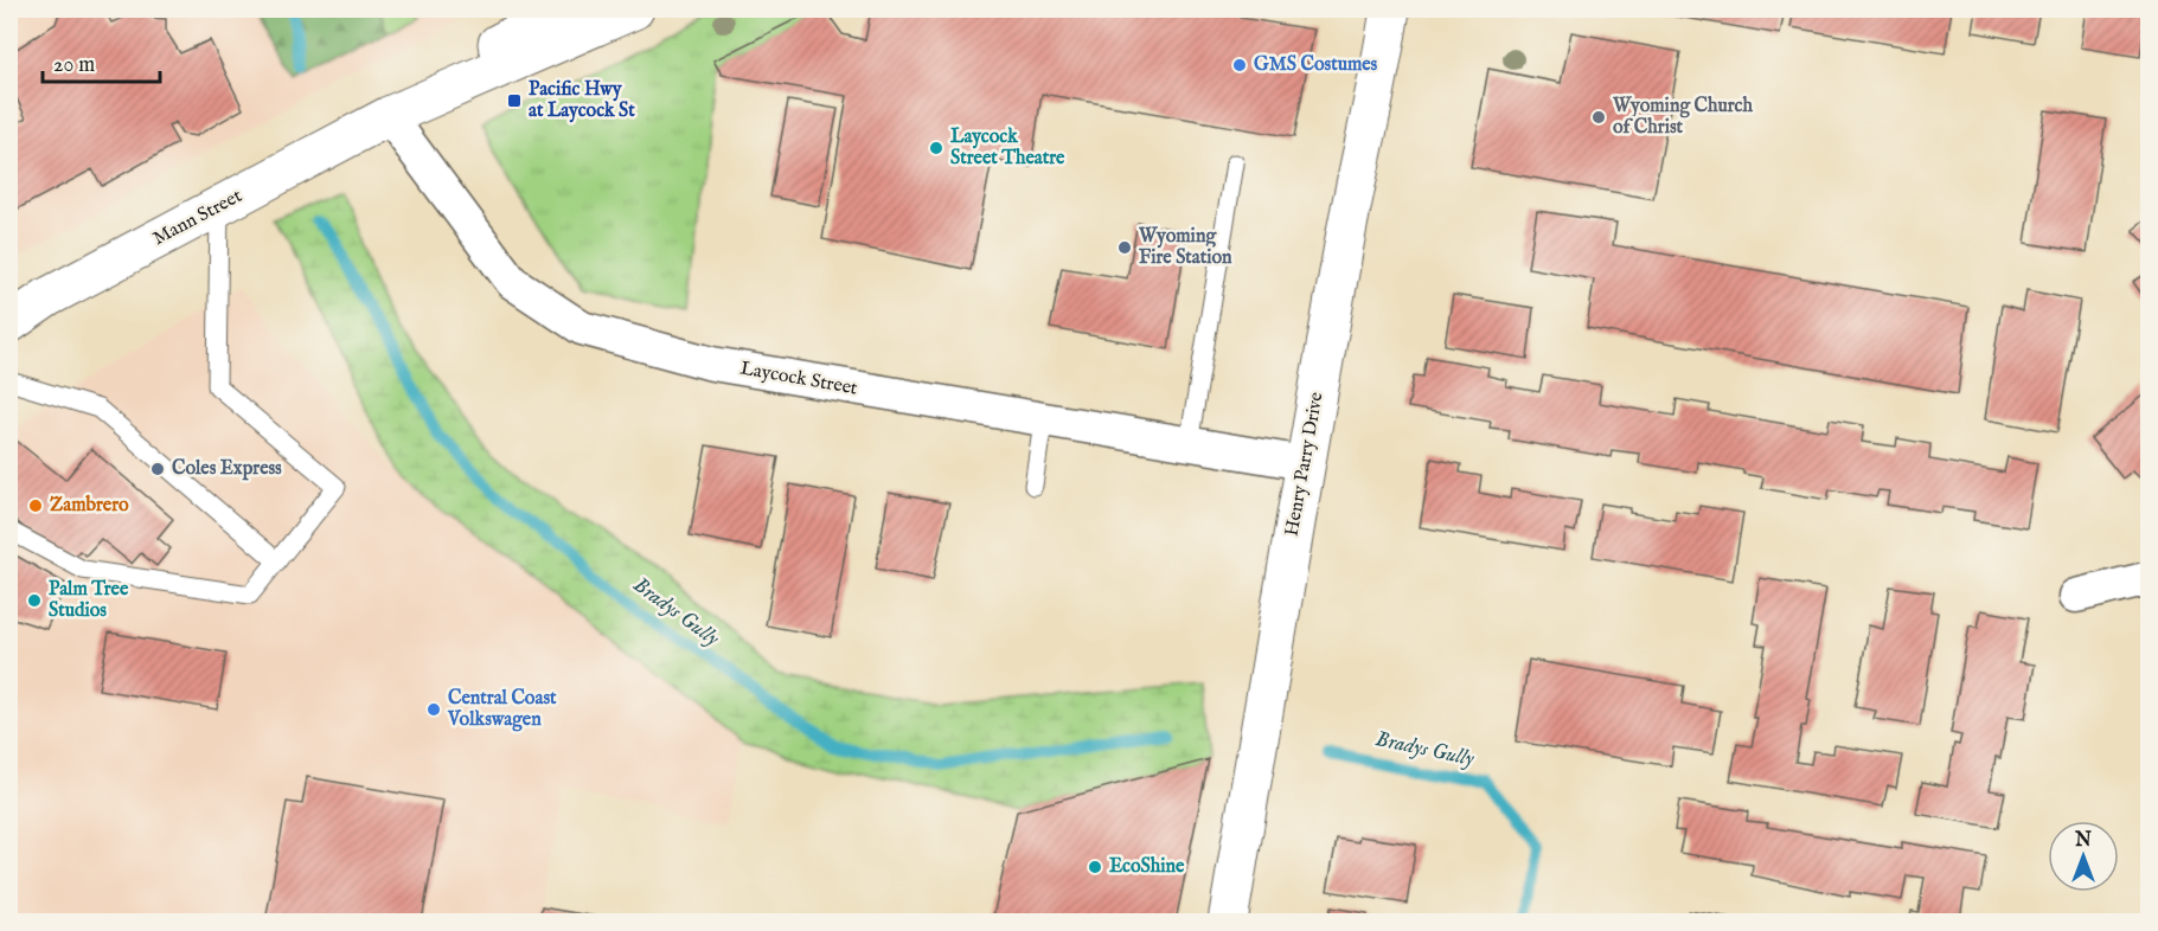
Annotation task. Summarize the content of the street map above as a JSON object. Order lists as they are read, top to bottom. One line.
{"streets":{"main road":["Mann Street","Henry Parry Drive"],"street":["Laycock Street"]},"crossings":[["Mann Street","Laycock Street"],["Laycock Street","Henry Parry Drive"]],"water":["Bradys Gully"],"places":{"other":["GMS Costumes","Wyoming Church of Christ","Laycock Street Theatre","Wyoming Fire Station","Coles Express","Zambrero","Palm Tree Studios","Central Coast Volkswagen","EcoShine"],"transit":["Pacific Hwy at Laycock St"]},"scale_bar":"20 m","north":"top"}
